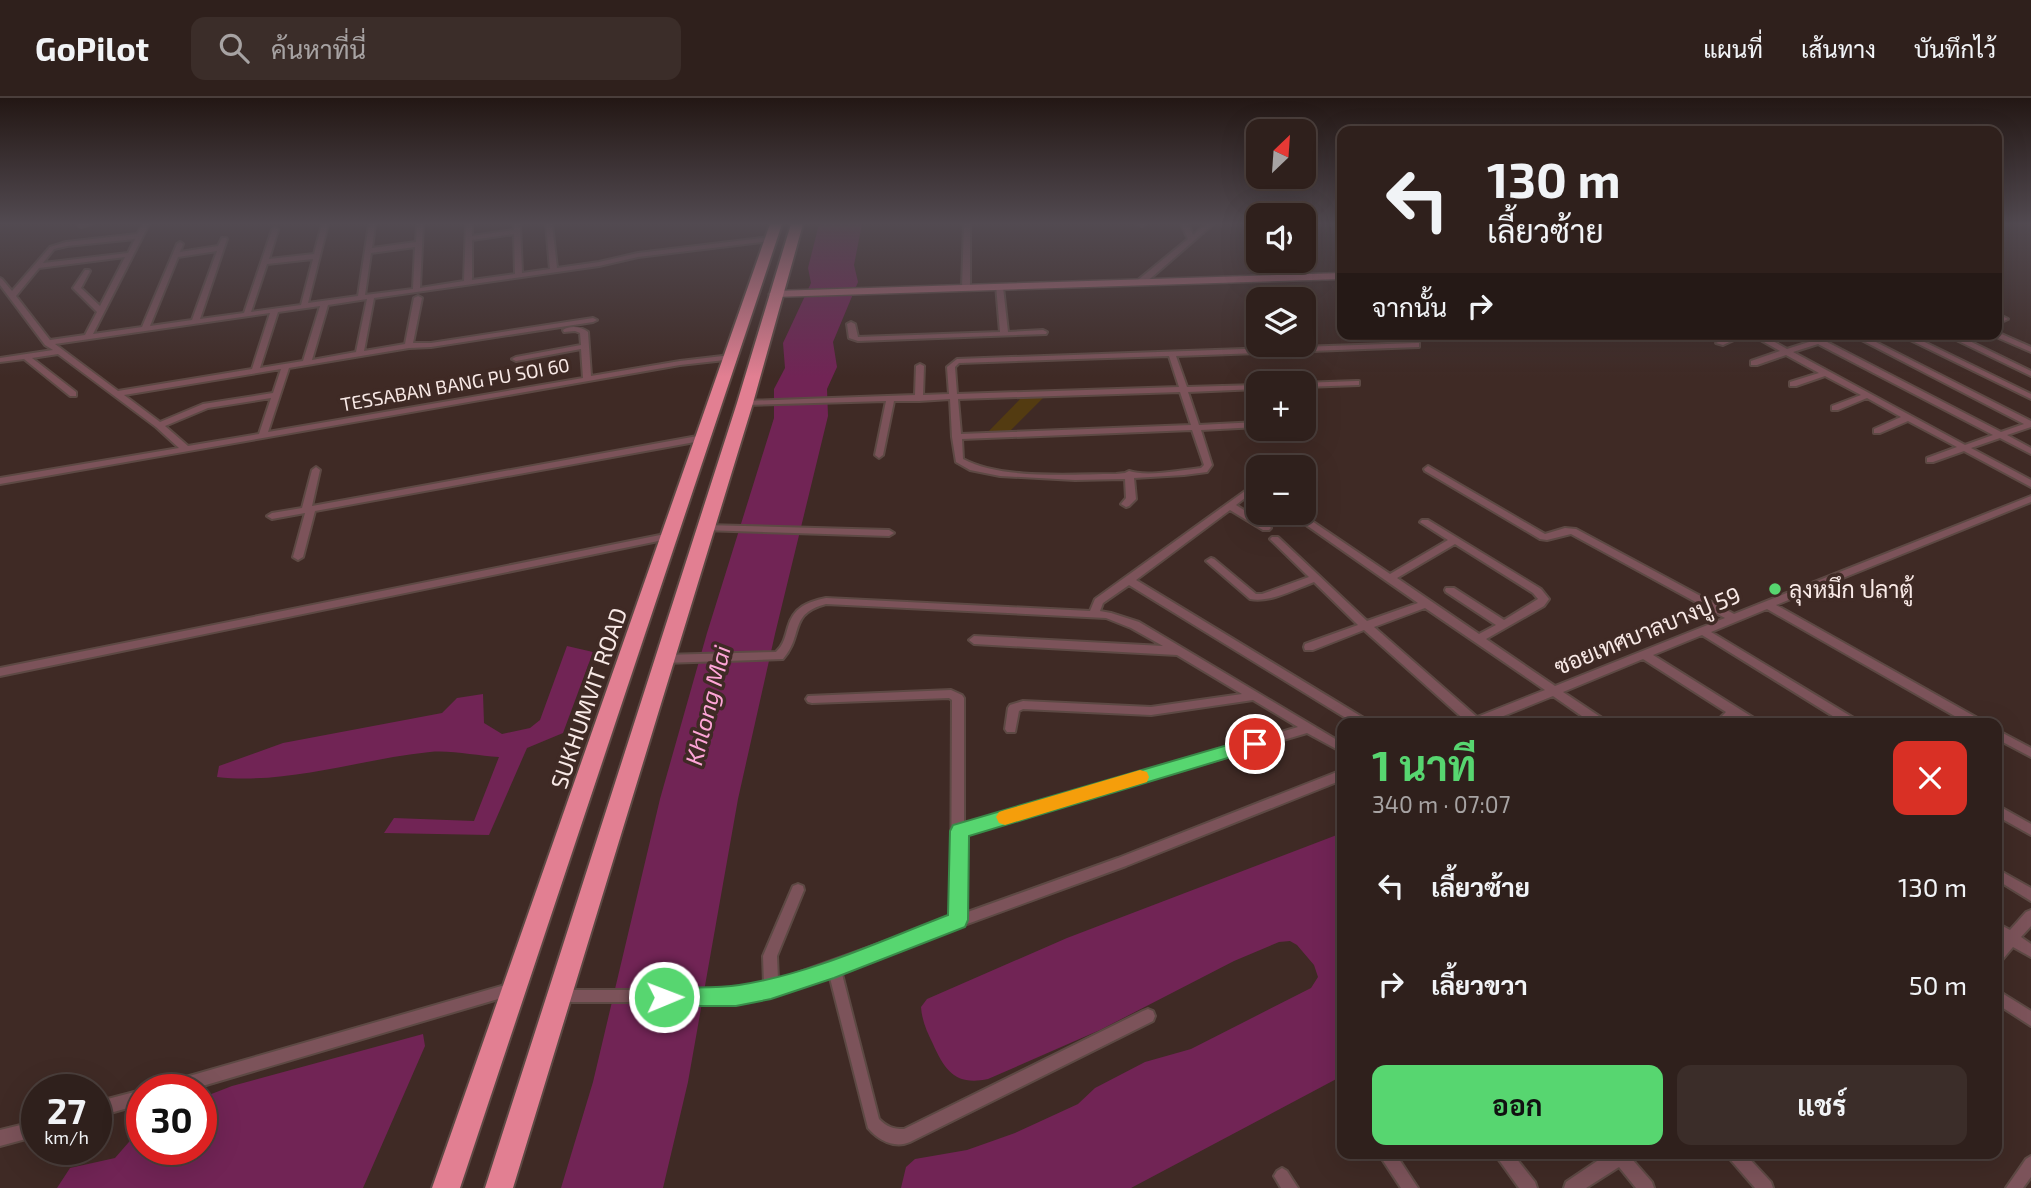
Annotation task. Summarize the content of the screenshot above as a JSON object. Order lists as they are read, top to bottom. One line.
{"streets":{"highway":["SUKHUMVIT ROAD"],"street":["TESSABAN BANG PU SOI 60","ซอยเทศบาลบางปู 59"]},"crossings":[["TESSABAN BANG PU SOI 60","SUKHUMVIT ROAD"]],"water":["Khlong Mai"],"places":["ลุงหมึก ปลาตู้"],"north":"top right","page":{"header":"GoPilot","search":"ค้นหาที่นี่","nav":["แผนที่","เส้นทาง","บันทึกไว้"],"map_buttons":["+","−"],"turn":["130 m","เลี้ยวซ้าย"],"then":"จากนั้น","heading":["1 นาที","340 m · 07:07"],"list":[{"name":"เลี้ยวซ้าย","value":"130 m"},{"name":"เลี้ยวขวา","value":"50 m"}],"buttons":["ออก","แชร์"],"speed":"27 km/h","limit":"30"}}
